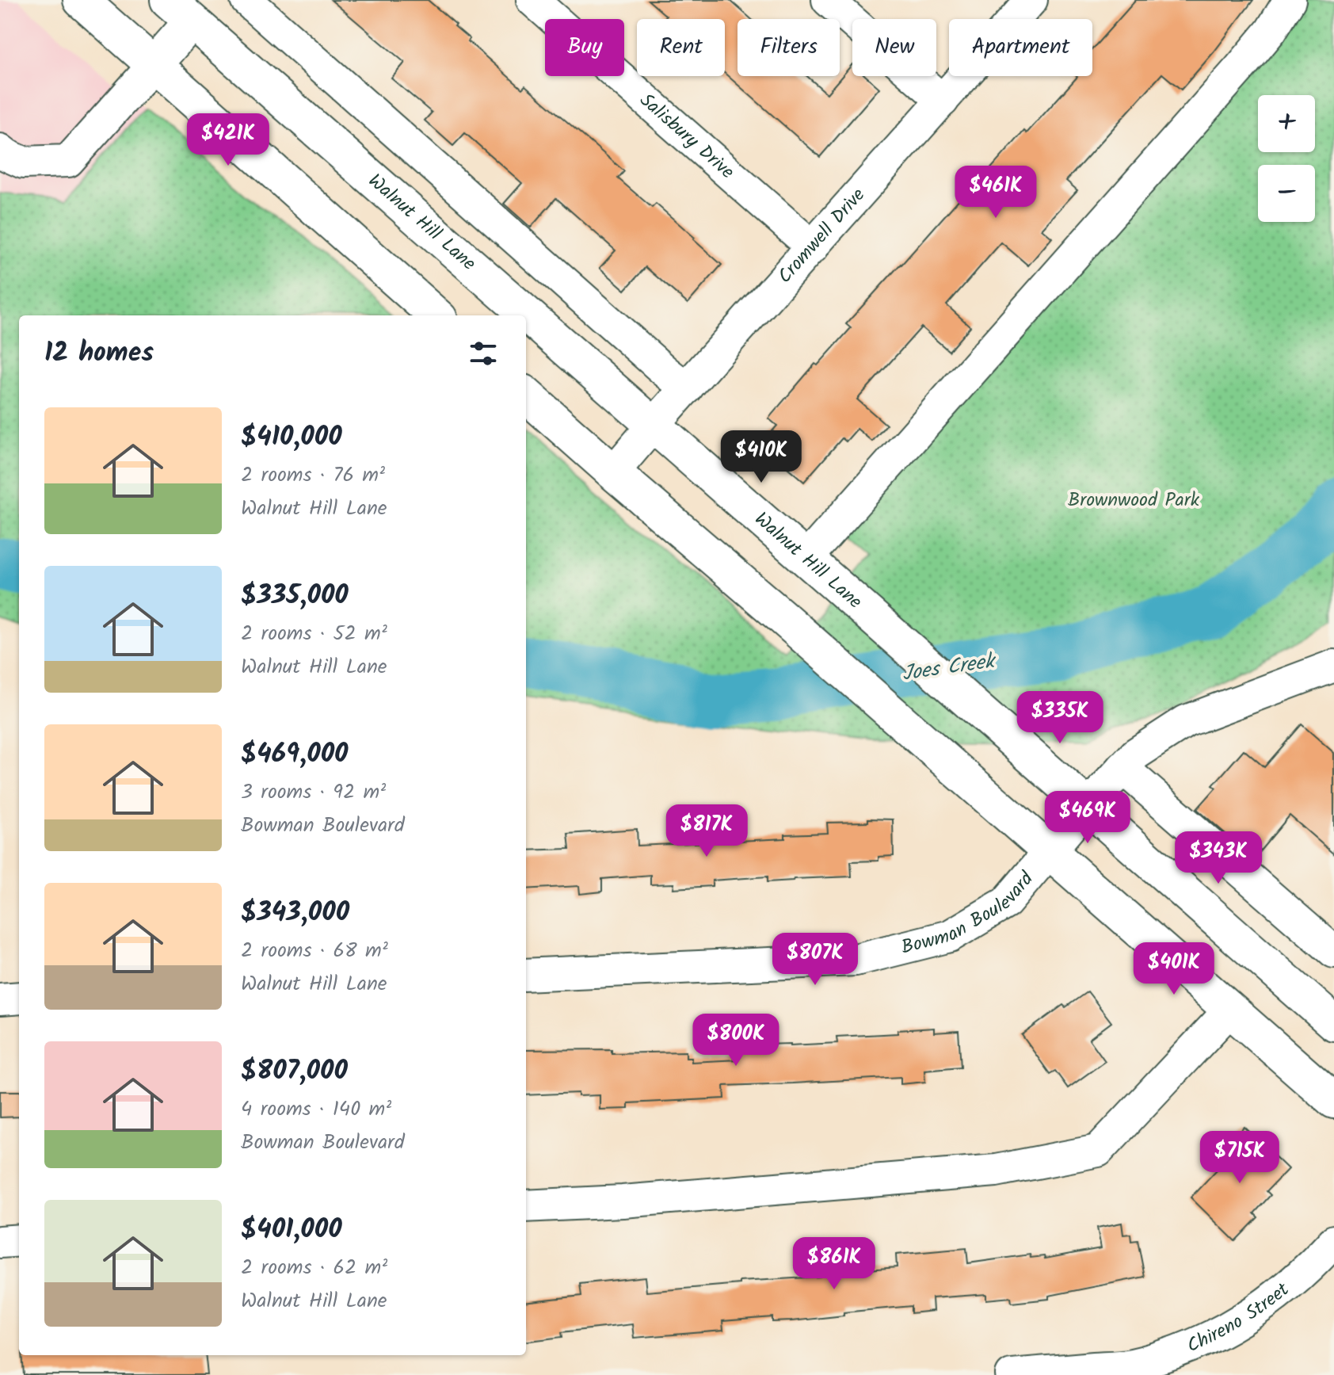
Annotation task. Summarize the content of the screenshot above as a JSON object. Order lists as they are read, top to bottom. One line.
{"streets":{"main road":["Walnut Hill Lane"],"street":["Salisbury Drive","Cromwell Drive","Bowman Boulevard","Chireno Street"]},"crossings":[["Salisbury Drive","Cromwell Drive"],["Walnut Hill Lane","Cromwell Drive"],["Walnut Hill Lane","Bowman Boulevard"]],"water":["Joes Creek"],"parks":["Brownwood Park"],"page":{"chip":["Buy","Rent","Filters","New","Apartment"],"map_buttons":["+","−"],"price":["$421K","$461K","$410K","$335K","$469K","$817K","$343K","$807K","$401K","$800K","$715K","$861K"],"heading":"12 homes","list":[{"name":"$410,000","note":"2 rooms · 76 m² · Walnut Hill Lane"},{"name":"$335,000","note":"2 rooms · 52 m² · Walnut Hill Lane"},{"name":"$469,000","note":"3 rooms · 92 m² · Bowman Boulevard"},{"name":"$343,000","note":"2 rooms · 68 m² · Walnut Hill Lane"},{"name":"$807,000","note":"4 rooms · 140 m² · Bowman Boulevard"},{"name":"$401,000","note":"2 rooms · 62 m² · Walnut Hill Lane"}]}}
